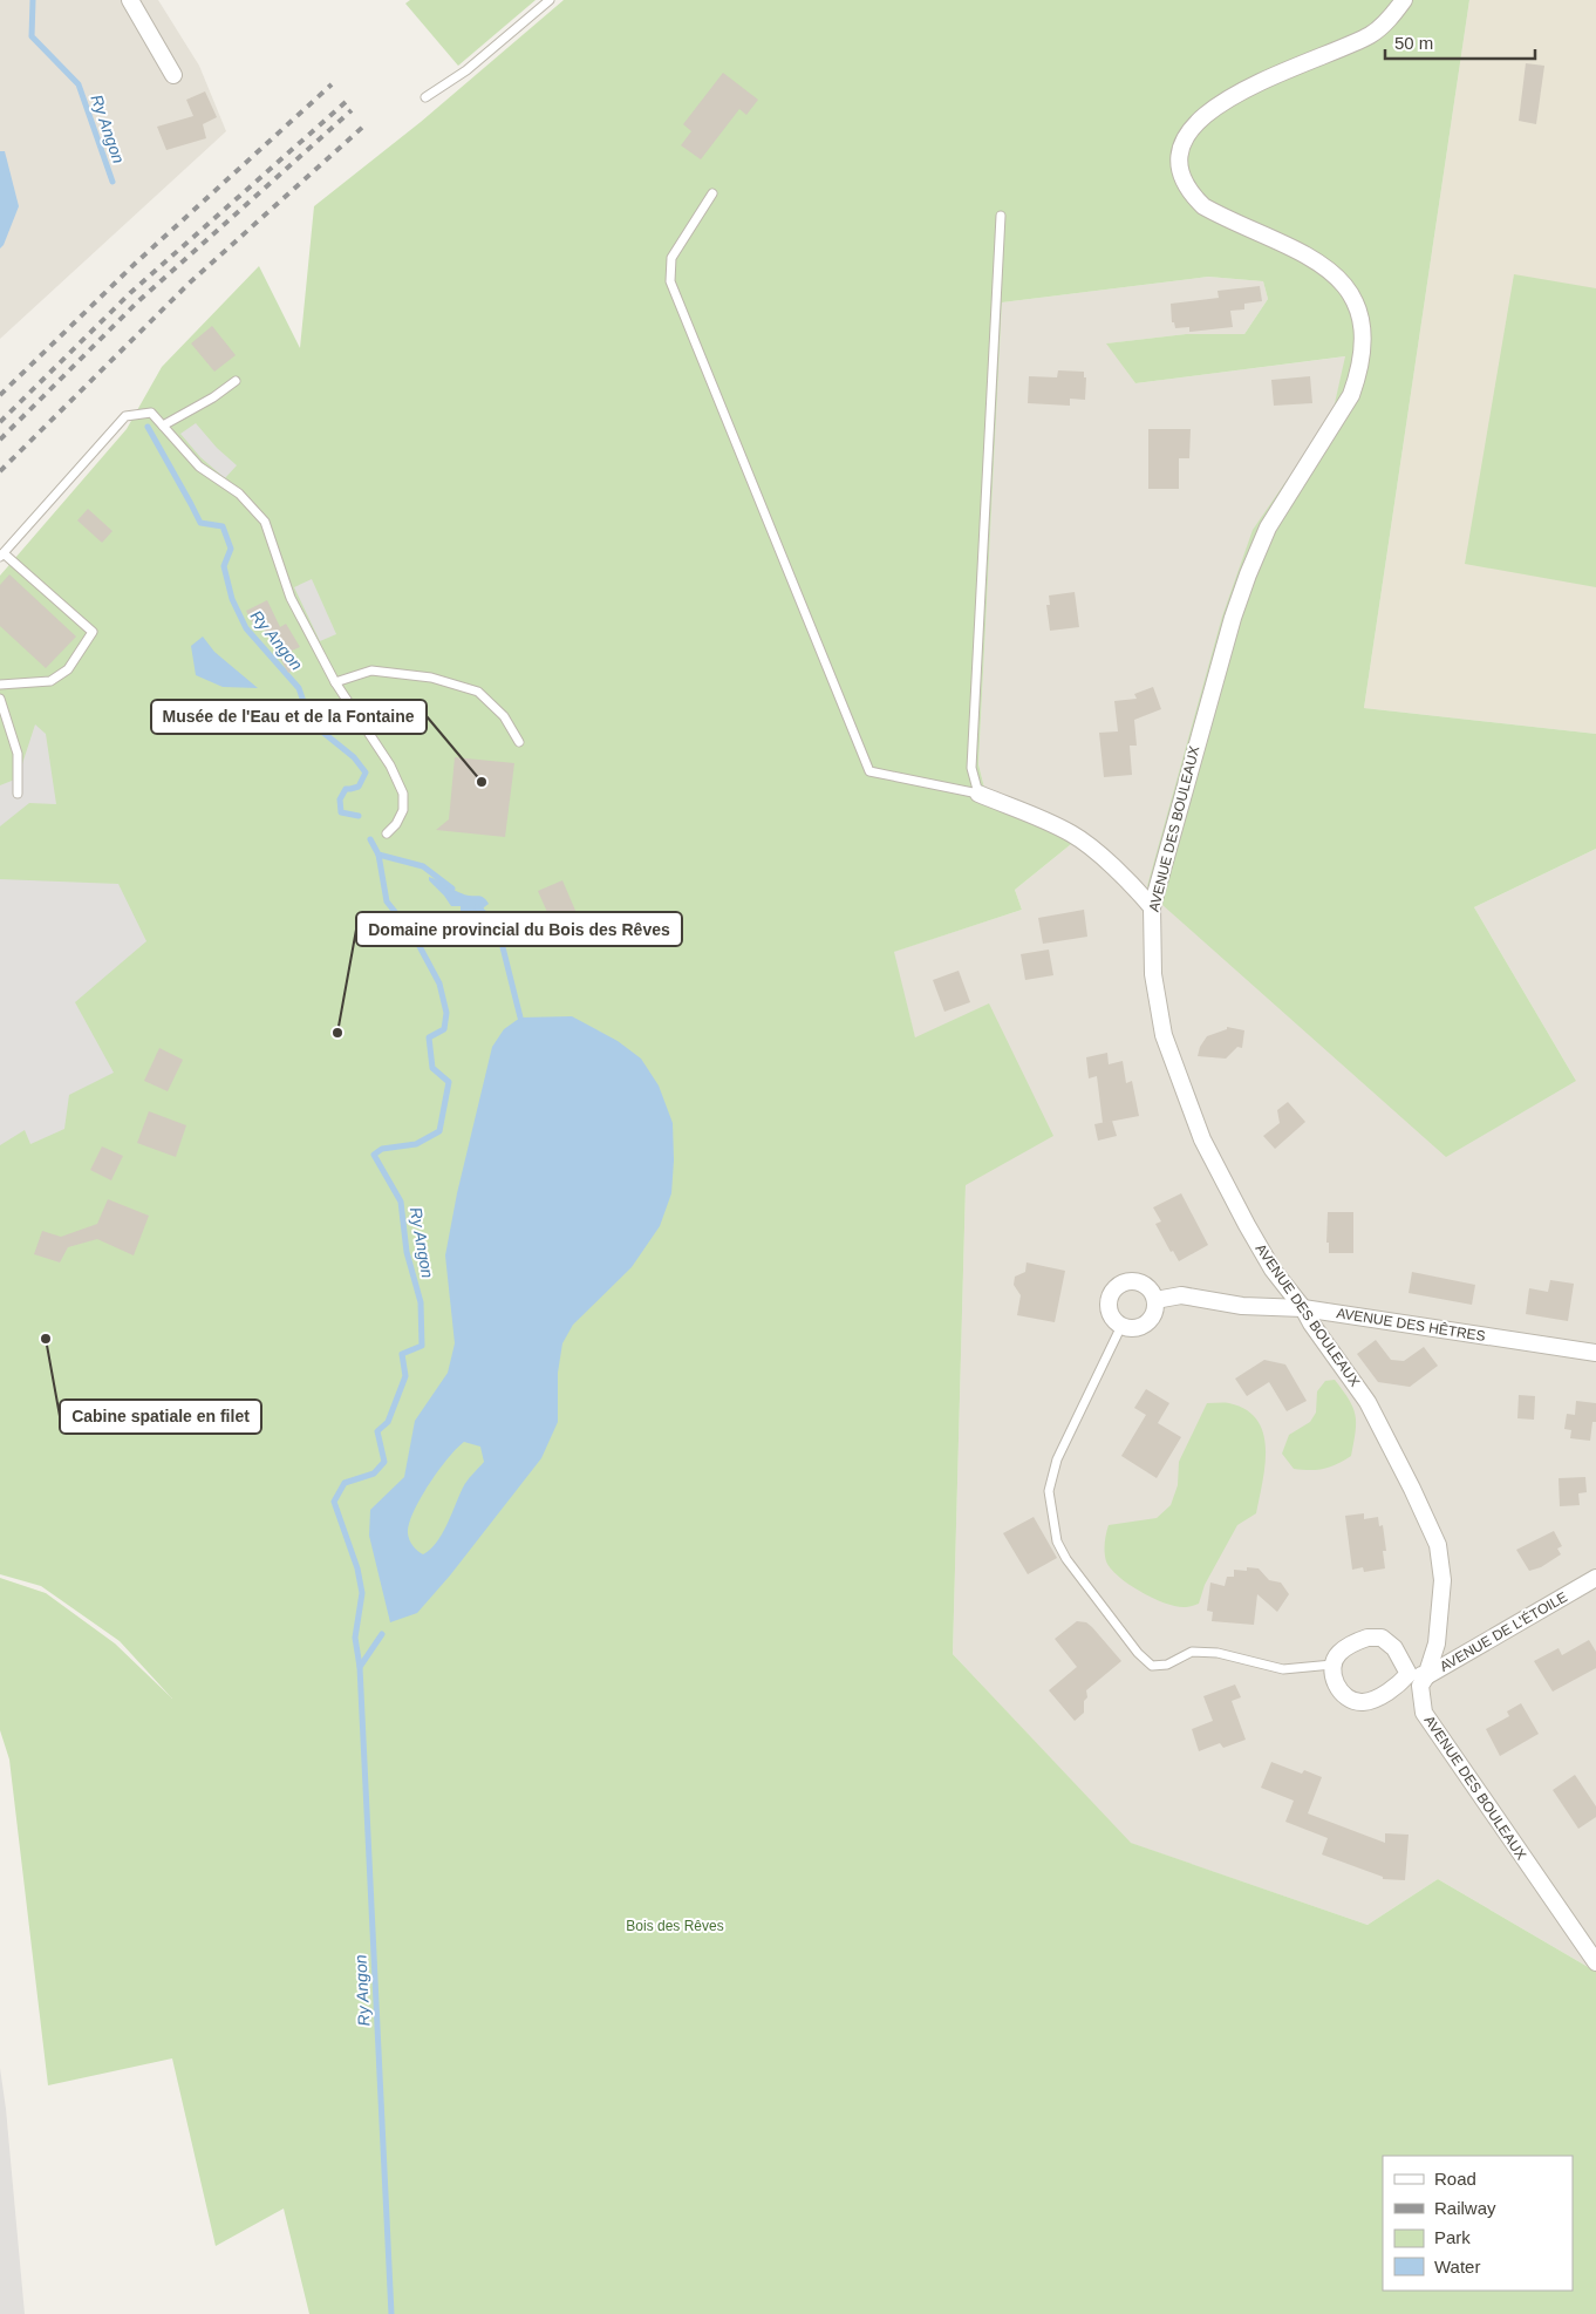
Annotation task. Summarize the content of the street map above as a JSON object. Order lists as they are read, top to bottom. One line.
{"streets":{"street":["AVENUE DES BOULEAUX","AVENUE DES HÊTRES","AVENUE DE L'ÉTOILE"]},"crossings":[["AVENUE DES BOULEAUX","AVENUE DES HÊTRES"],["AVENUE DES BOULEAUX","AVENUE DE L'ÉTOILE"]],"water":["Ry Angon"],"parks":["Bois des Rêves"],"places":["Musée de l'Eau et de la Fontaine","Domaine provincial du Bois des Rêves","Cabine spatiale en filet"],"legend":["Road","Railway","Park","Water"],"scale_bar":"50 m"}
